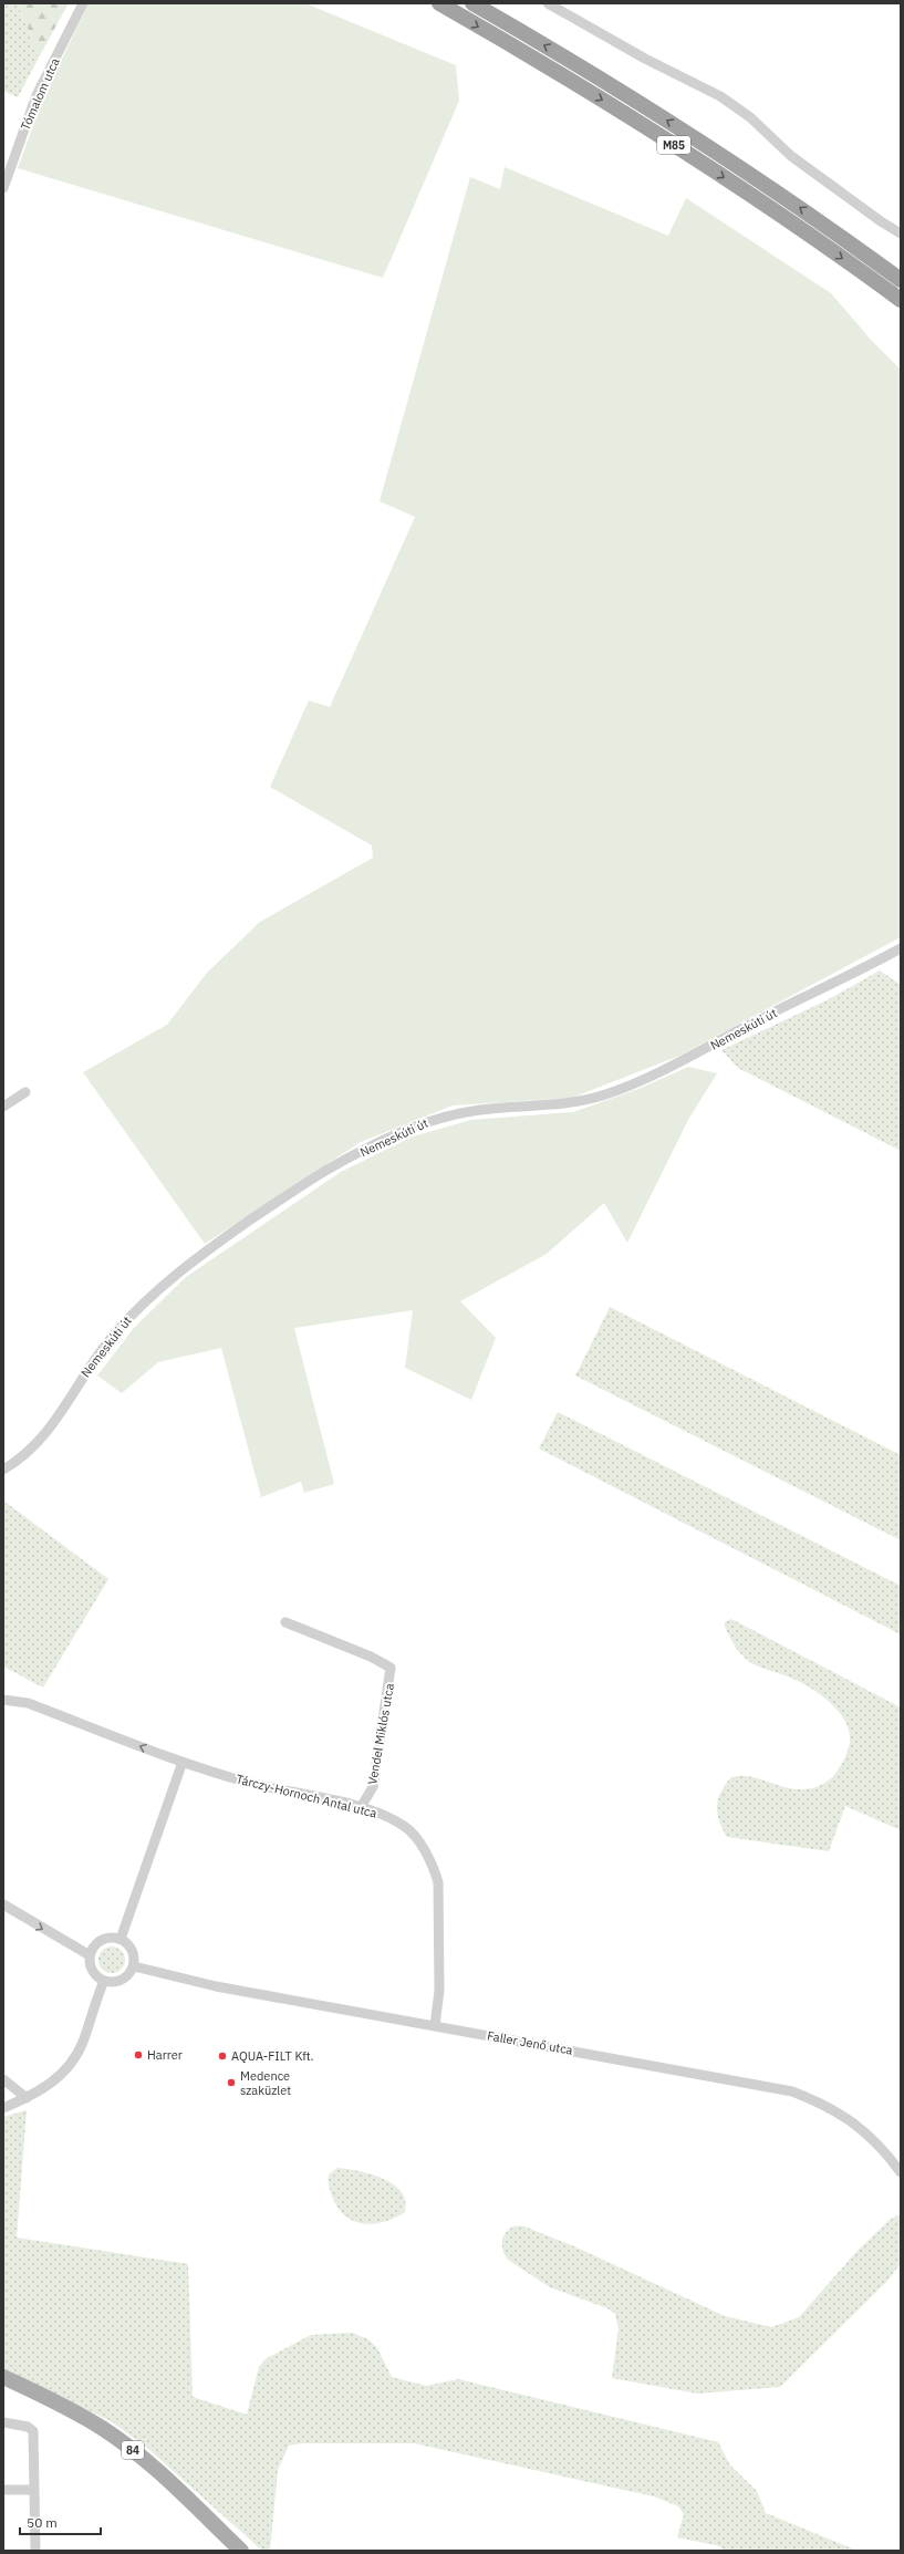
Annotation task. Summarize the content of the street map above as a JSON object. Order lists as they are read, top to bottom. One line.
{"streets":{"highway":["M85"],"main road":["84"],"street":["Tómalom utca","Nemeskúti út","Vendel Miklós utca","Tárczy-Hornoch Antal utca","Faller Jenő utca"]},"crossings":[["Vendel Miklós utca","Tárczy-Hornoch Antal utca"],["Tárczy-Hornoch Antal utca","Faller Jenő utca"]],"places":["Harrer","AQUA-FILT Kft.","Medence szaküzlet"],"scale_bar":"50 m"}
